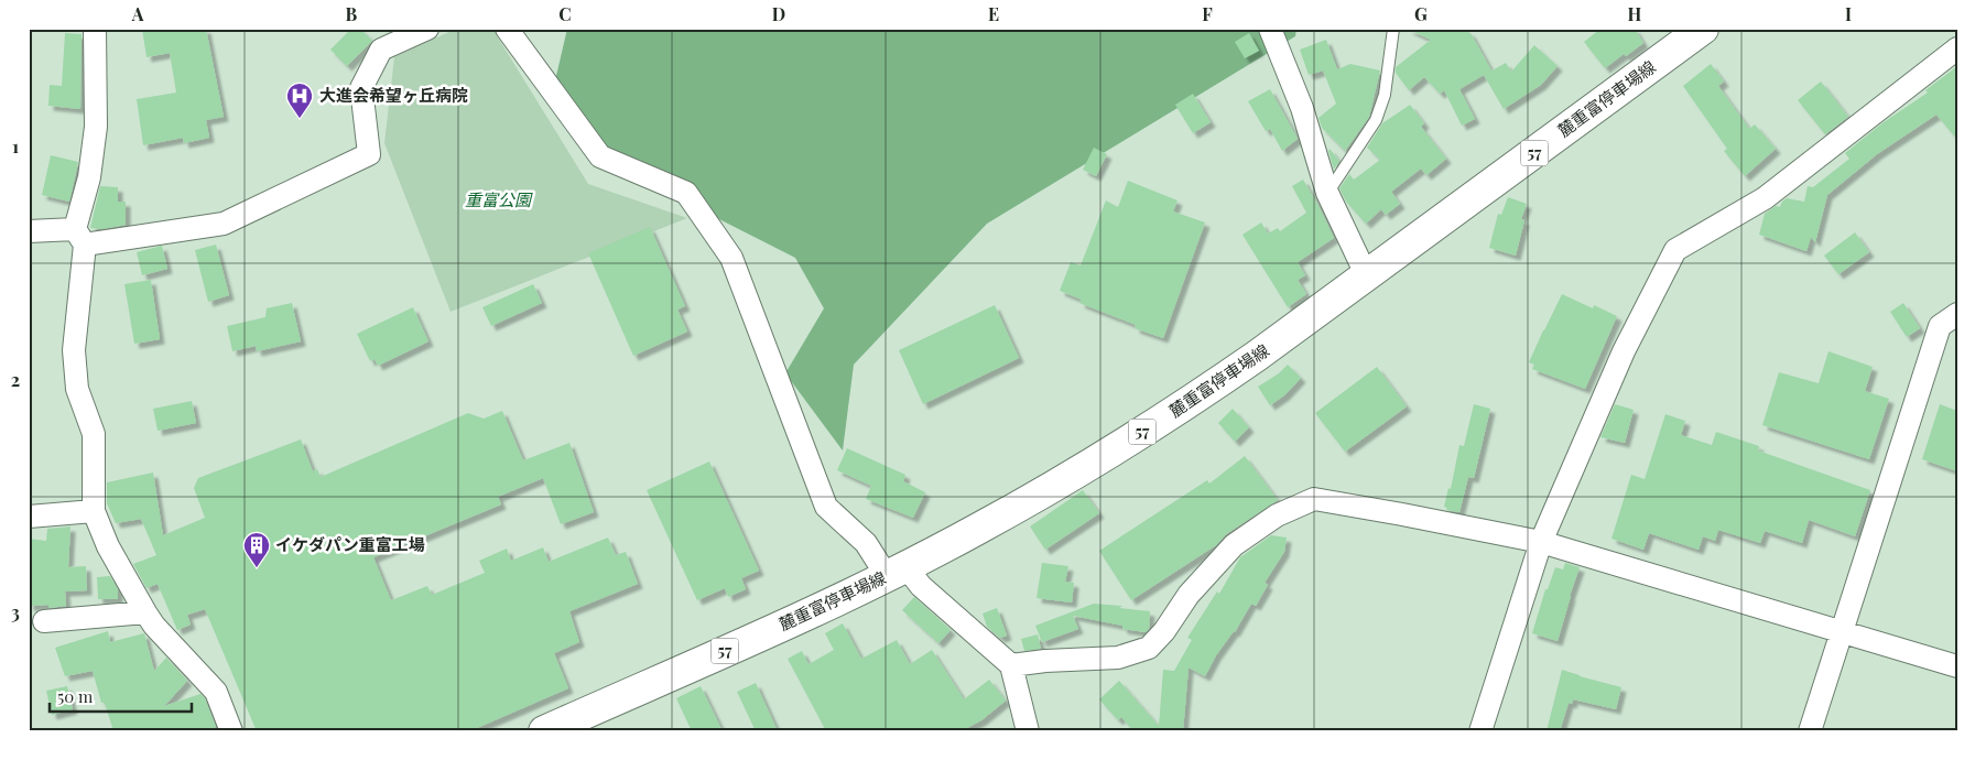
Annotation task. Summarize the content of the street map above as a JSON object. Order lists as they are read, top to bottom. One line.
{"streets":{"main road":["麓重富停車場線","57"]},"parks":["重富公園"],"places":{"hospital":["大進会希望ヶ丘病院"],"building":["イケダパン重富工場"]},"scale_bar":"50 m","grid":{"columns":["A","B","C","D","E","F","G","H","I"],"rows":["1","2","3"]}}
